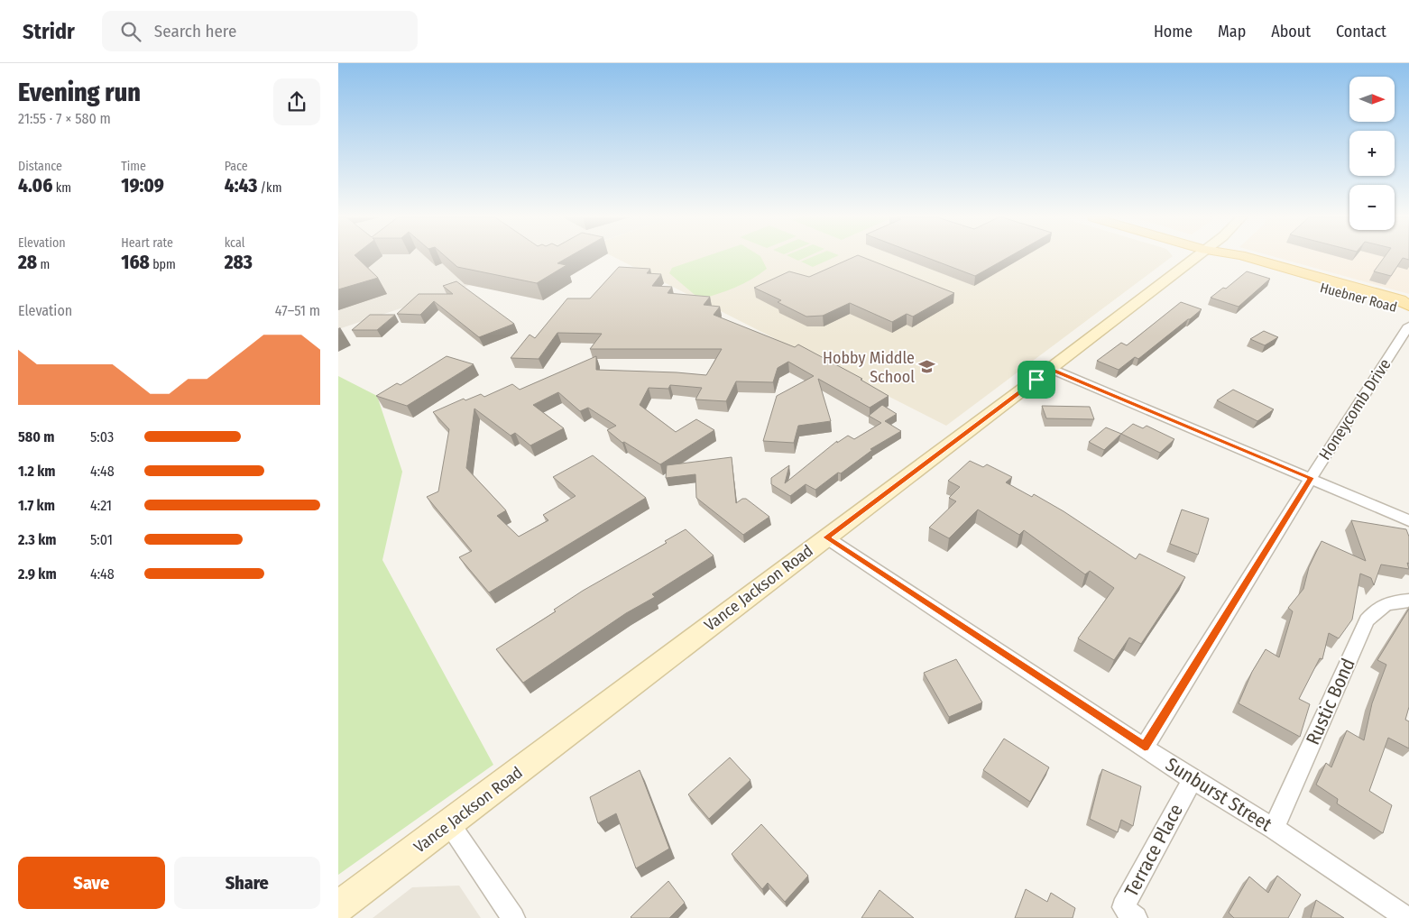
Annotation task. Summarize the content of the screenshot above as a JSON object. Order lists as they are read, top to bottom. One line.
{"streets":{"main road":["Huebner Road","Vance Jackson Road"],"street":["Honeycomb Drive","Rustic Bond","Sunburst Street","Terrace Place"]},"crossings":[["Honeycomb Drive","Sunburst Street"],["Vance Jackson Road","Sunburst Street"],["Rustic Bond","Sunburst Street"],["Sunburst Street","Terrace Place"]],"places":{"school or university":["Hobby Middle School"]},"north":"right","page":{"header":"Stridr","search":"Search here","nav":["Home","Map","About","Contact"],"heading":["Evening run","21:55 · 7 × 580 m"],"map_buttons":["+","−"],"stats":[["Distance","4.06 km"],["Time","19:09"],["Pace","4:43 /km"],["Elevation","28 m"],["Heart rate","168 bpm"],["kcal","283"]],"chart":["Elevation","47–51 m"],"list":[{"name":"580 m","note":"5:03"},{"name":"1.2 km","note":"4:48"},{"name":"1.7 km","note":"4:21"},{"name":"2.3 km","note":"5:01"},{"name":"2.9 km","note":"4:48"}],"buttons":["Save","Share"]}}
